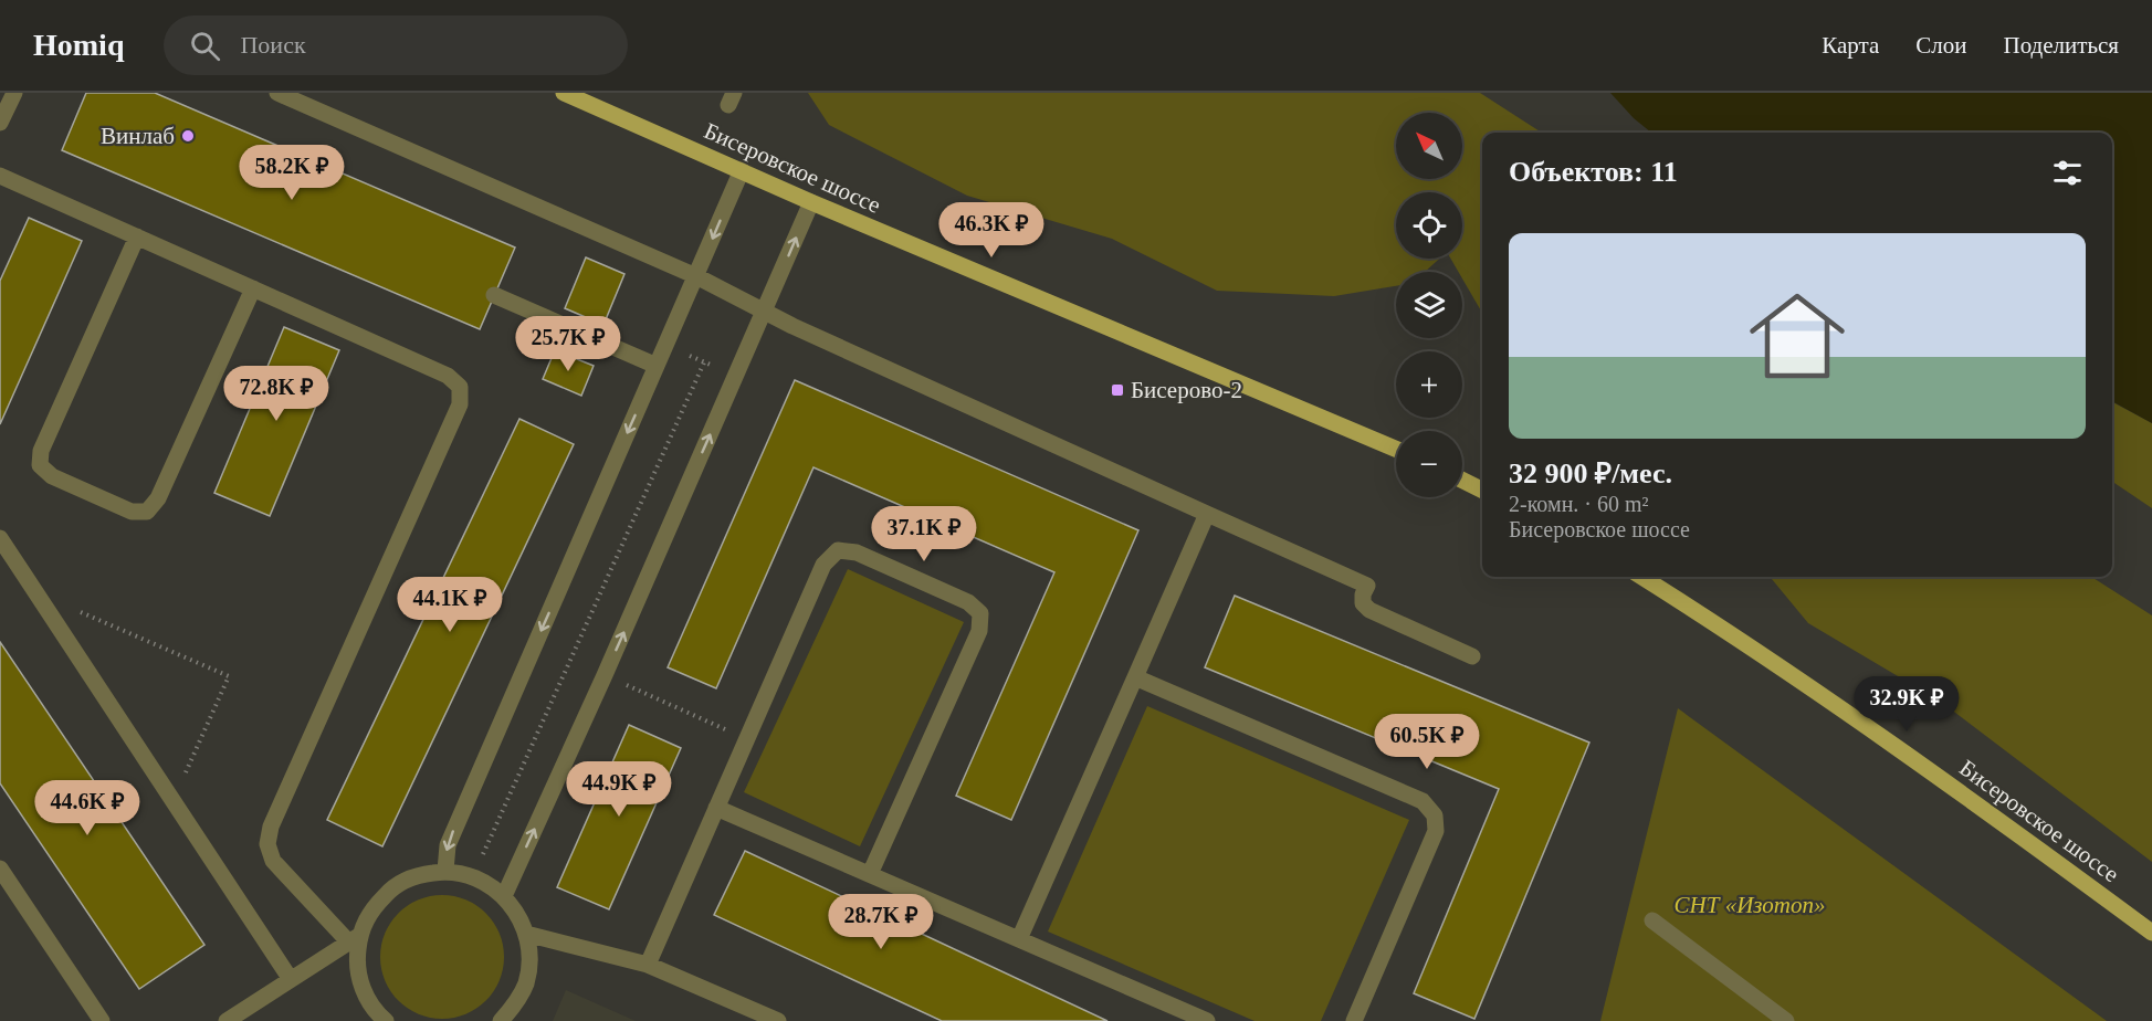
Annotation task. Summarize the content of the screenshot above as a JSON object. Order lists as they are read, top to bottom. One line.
{"streets":{"main road":["Бисеровское шоссе"]},"parks":["СНТ «Изотоп»"],"places":{"other":["Винлаб"],"transit":["Бисерово-2"]},"north":"top left","page":{"header":"Homiq","search":"Поиск","nav":["Карта","Слои","Поделиться"],"map_buttons":["+","−"],"heading":"Объектов: 11","price":["58.2K ₽","46.3K ₽","25.7K ₽","72.8K ₽","37.1K ₽","44.1K ₽","32.9K ₽","60.5K ₽","44.9K ₽","44.6K ₽","28.7K ₽"],"list":[{"name":"32 900 ₽/мес.","note":"2-комн. · 60 m² · Бисеровское шоссе"}]}}
